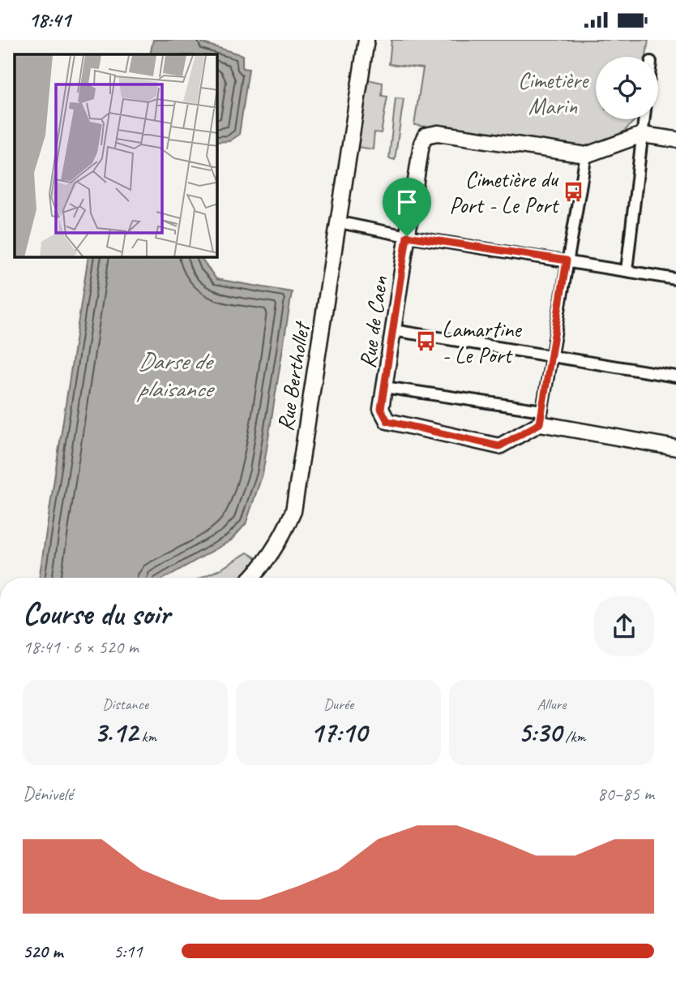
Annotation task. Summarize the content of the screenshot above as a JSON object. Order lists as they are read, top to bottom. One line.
{"streets":{"street":["Rue de Caen","Rue Berthollet"]},"water":["Darse de plaisance"],"parks":["Cimetière Marin"],"places":{"bus stop":["Cimetière du Port - Le Port","Lamartine - Le Port"]},"page":{"status":"18:41","heading":["Course du soir","18:41 · 6 × 520 m"],"stats":[["Distance","3.12 km"],["Durée","17:10"],["Allure","5:30 /km"]],"chart":["Dénivelé","80–85 m"],"list":[{"name":"520 m","note":"5:11"}]}}
